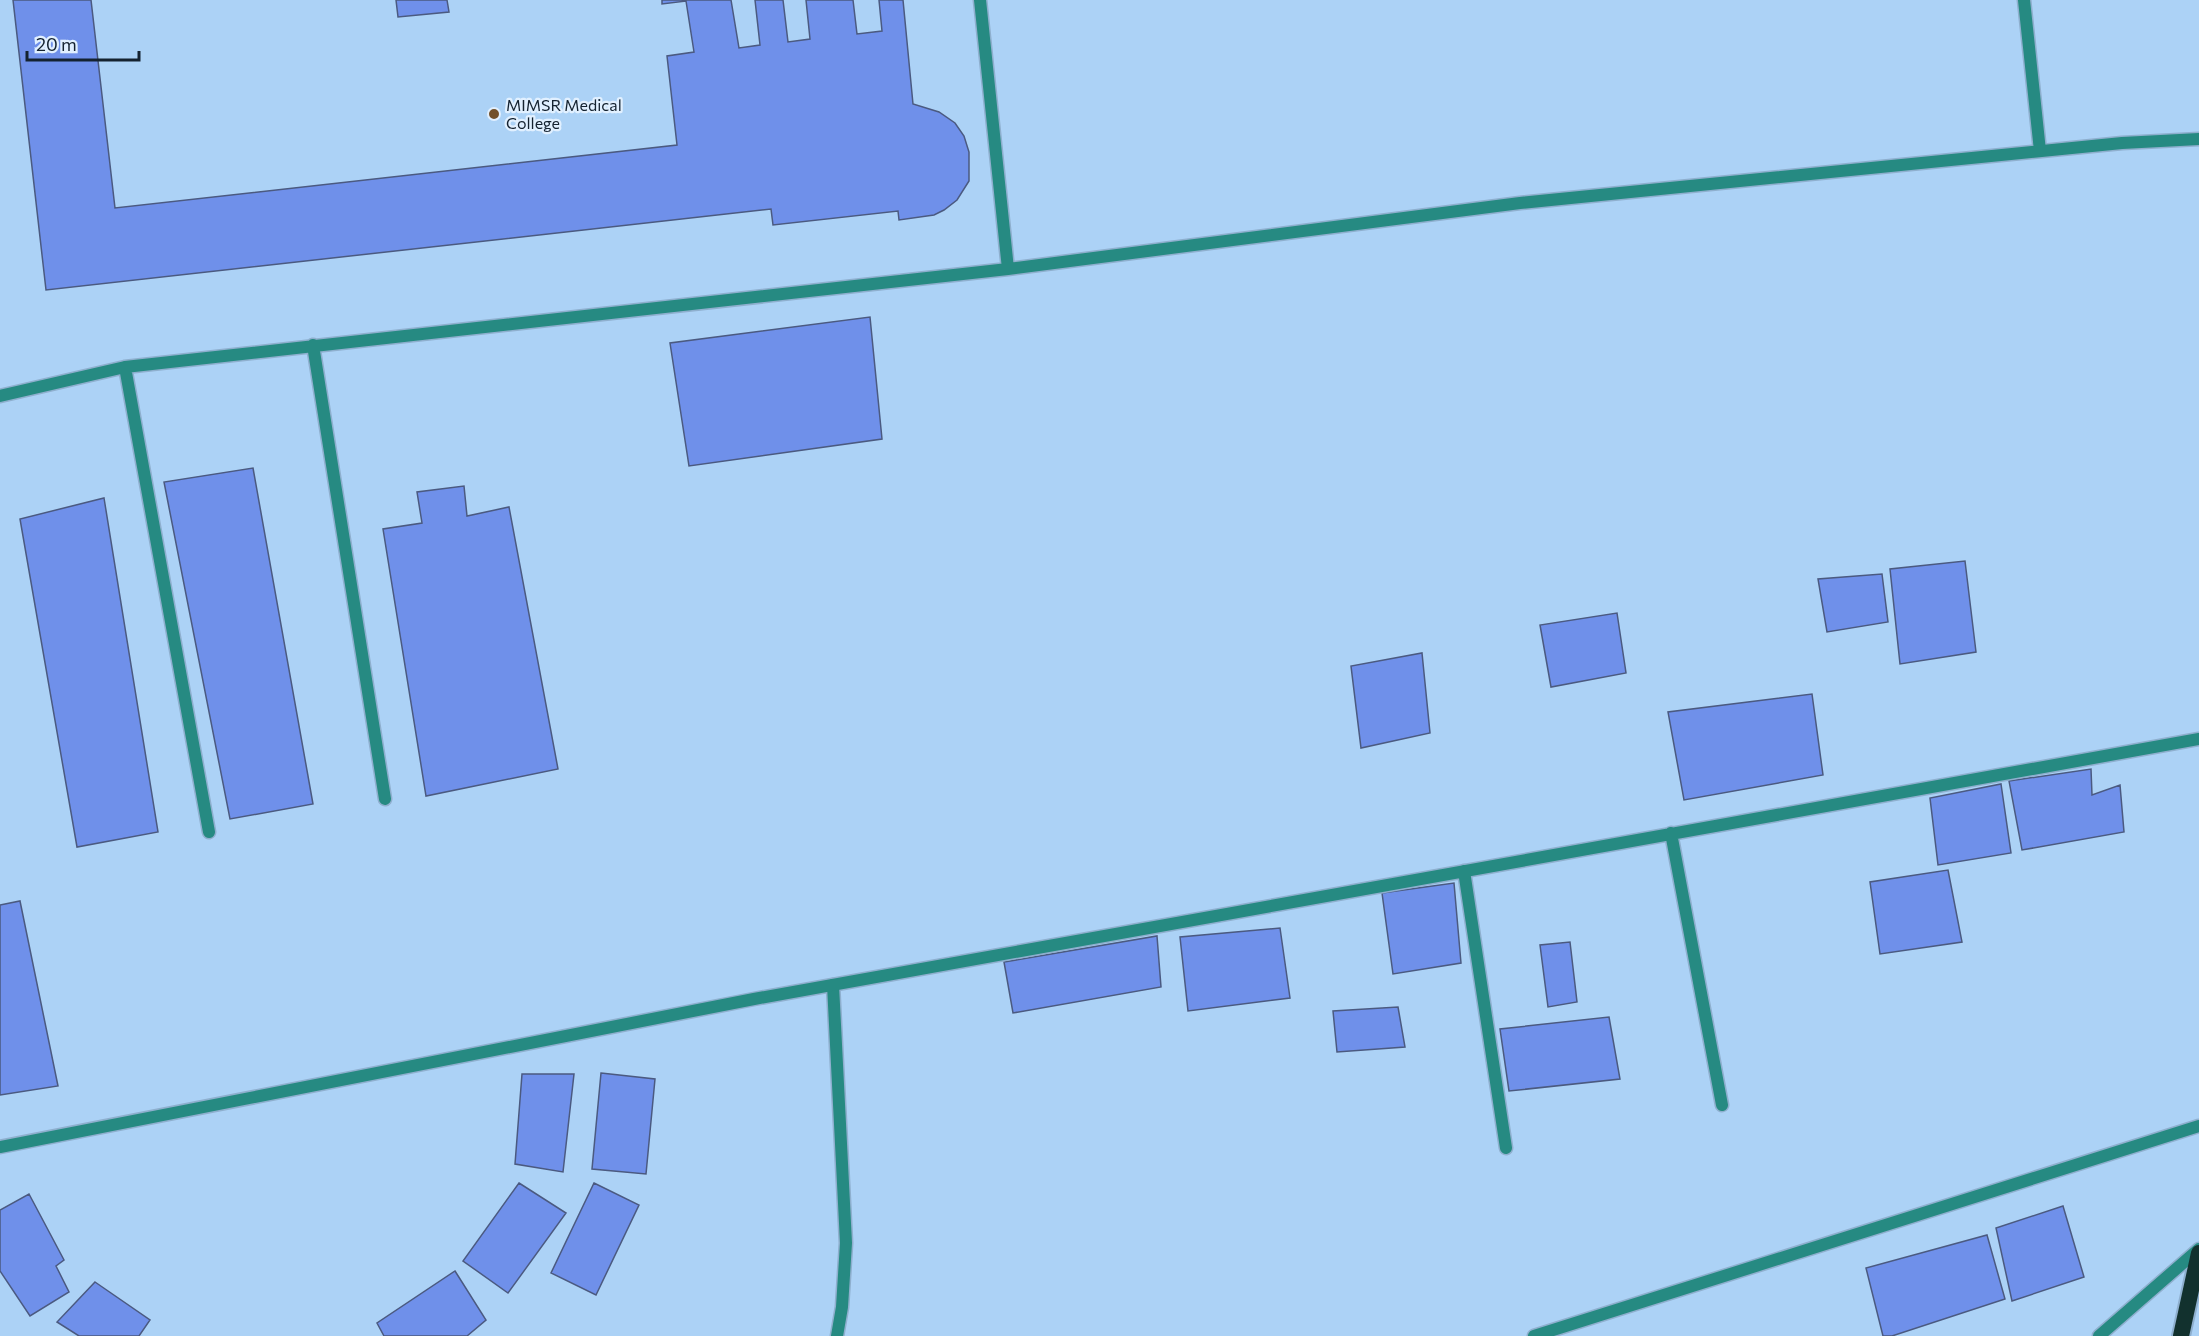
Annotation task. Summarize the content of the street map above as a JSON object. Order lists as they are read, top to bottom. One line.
{"places":["MIMSR Medical College"],"scale_bar":"20 m"}
